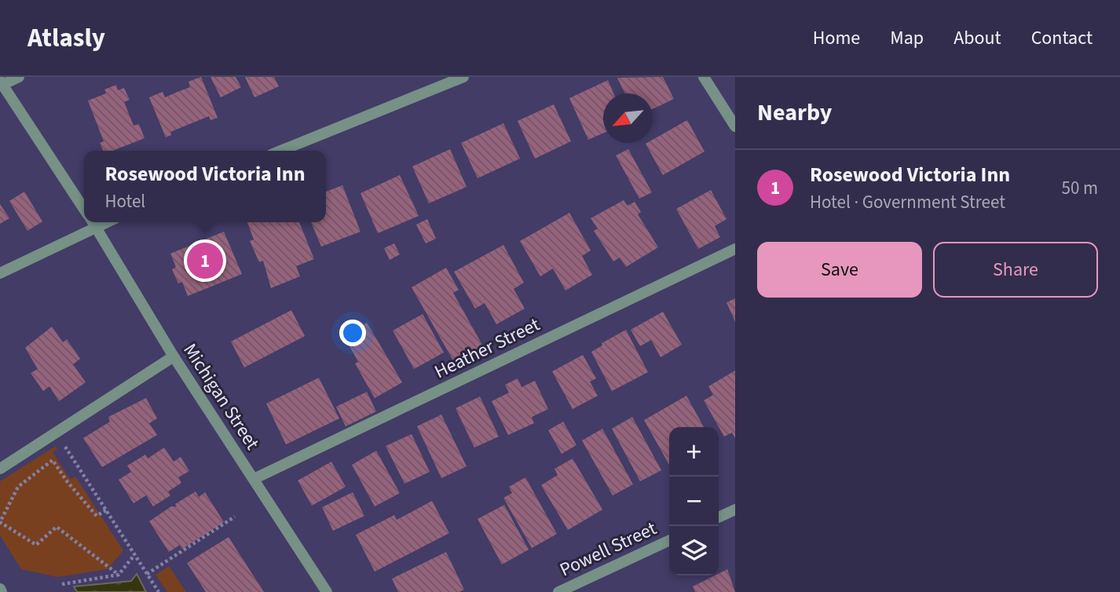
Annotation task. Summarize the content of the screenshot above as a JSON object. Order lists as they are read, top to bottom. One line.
{"streets":{"street":["Heather Street","Michigan Street","Powell Street"]},"crossings":[["Heather Street","Michigan Street"]],"north":"bottom left","page":{"header":"Atlasly","nav":["Home","Map","About","Contact"],"heading":"Nearby","list":[{"mark":"1","name":"Rosewood Victoria Inn","note":"Hotel · Government Street","value":"50 m"}],"popup":["Rosewood Victoria Inn","Hotel"],"buttons":["Save","Share"],"pins":"1","map_buttons":["+","−"]}}
